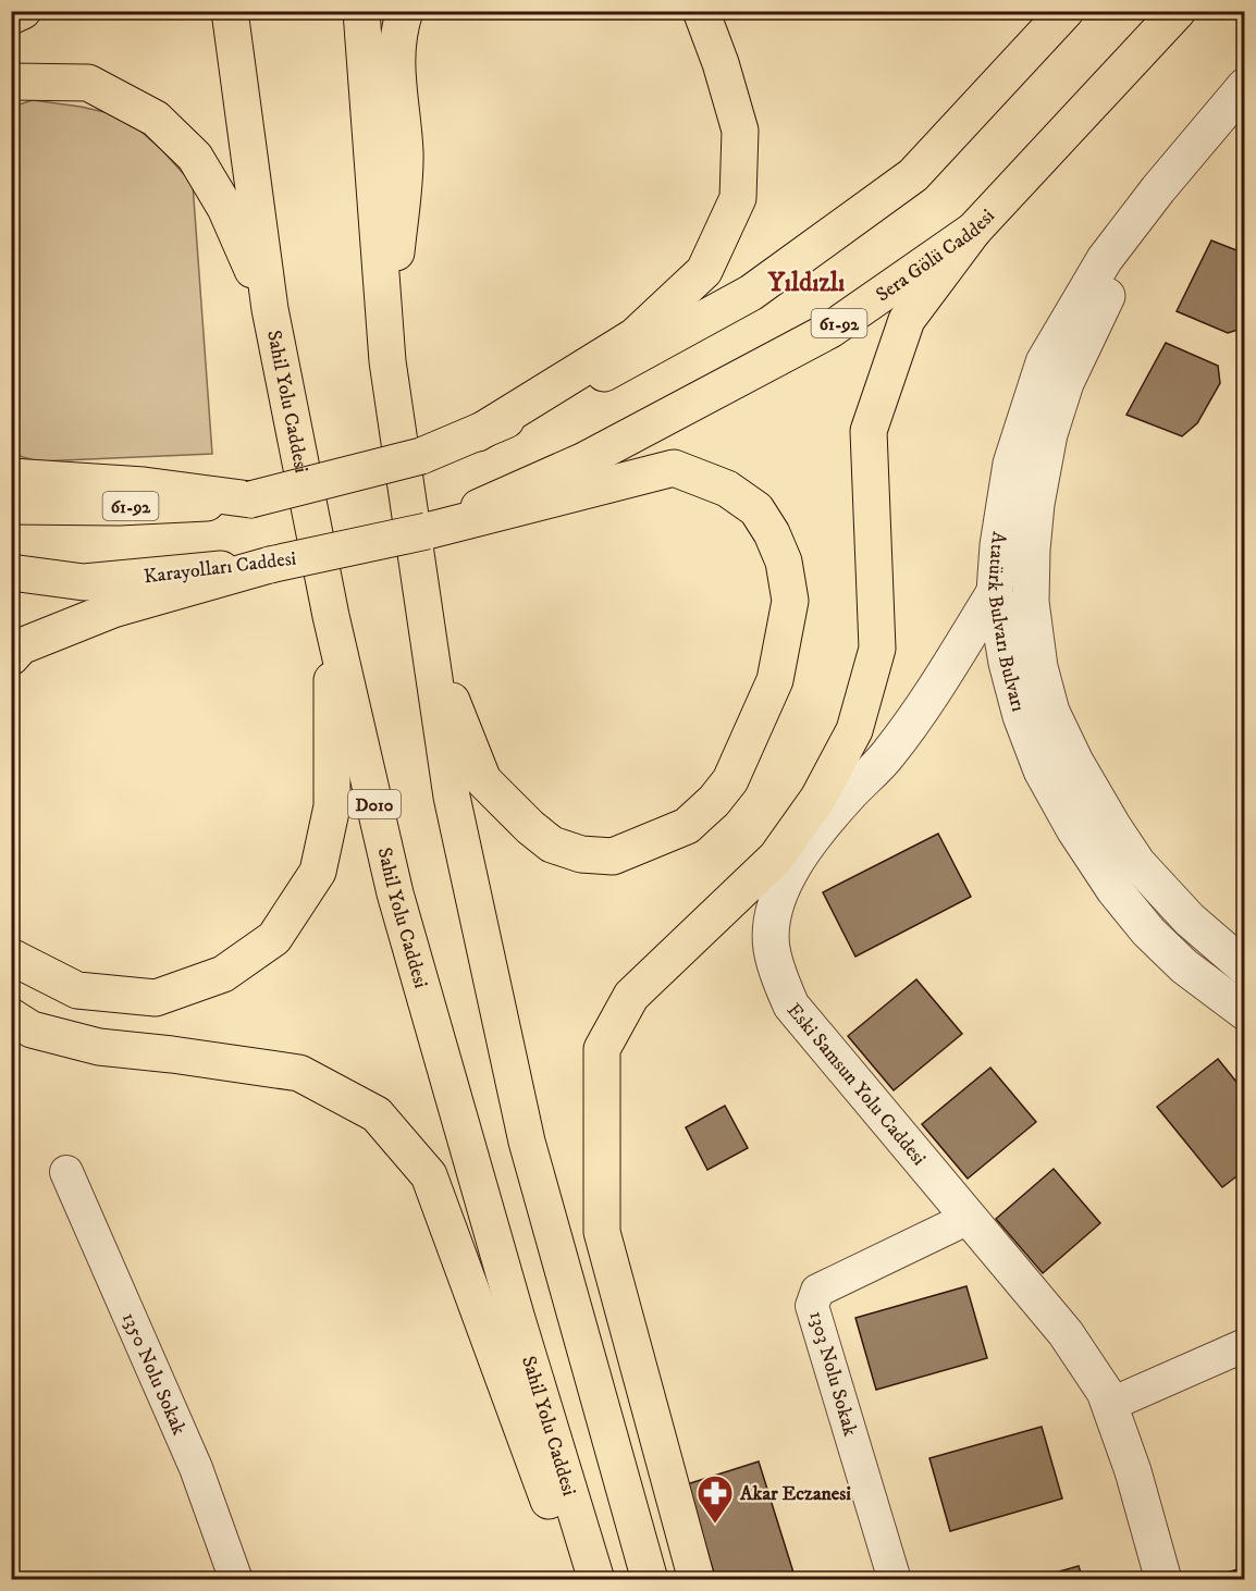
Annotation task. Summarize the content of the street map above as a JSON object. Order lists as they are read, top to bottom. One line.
{"streets":{"main road":["Sera Gölü Caddesi","61-92","Sahil Yolu Caddesi","Karayolları Caddesi","D010"],"street":["Atatürk Bulvarı Bulvarı","Eski Samsun Yolu Caddesi","1303 Nolu Sokak","1350 Nolu Sokak"]},"crossings":[["Sera Gölü Caddesi","Karayolları Caddesi"],["Atatürk Bulvarı Bulvarı","Eski Samsun Yolu Caddesi"],["Eski Samsun Yolu Caddesi","1303 Nolu Sokak"]],"districts":["Yıldızlı"],"places":{"pharmacy":["Akar Eczanesi"]}}
